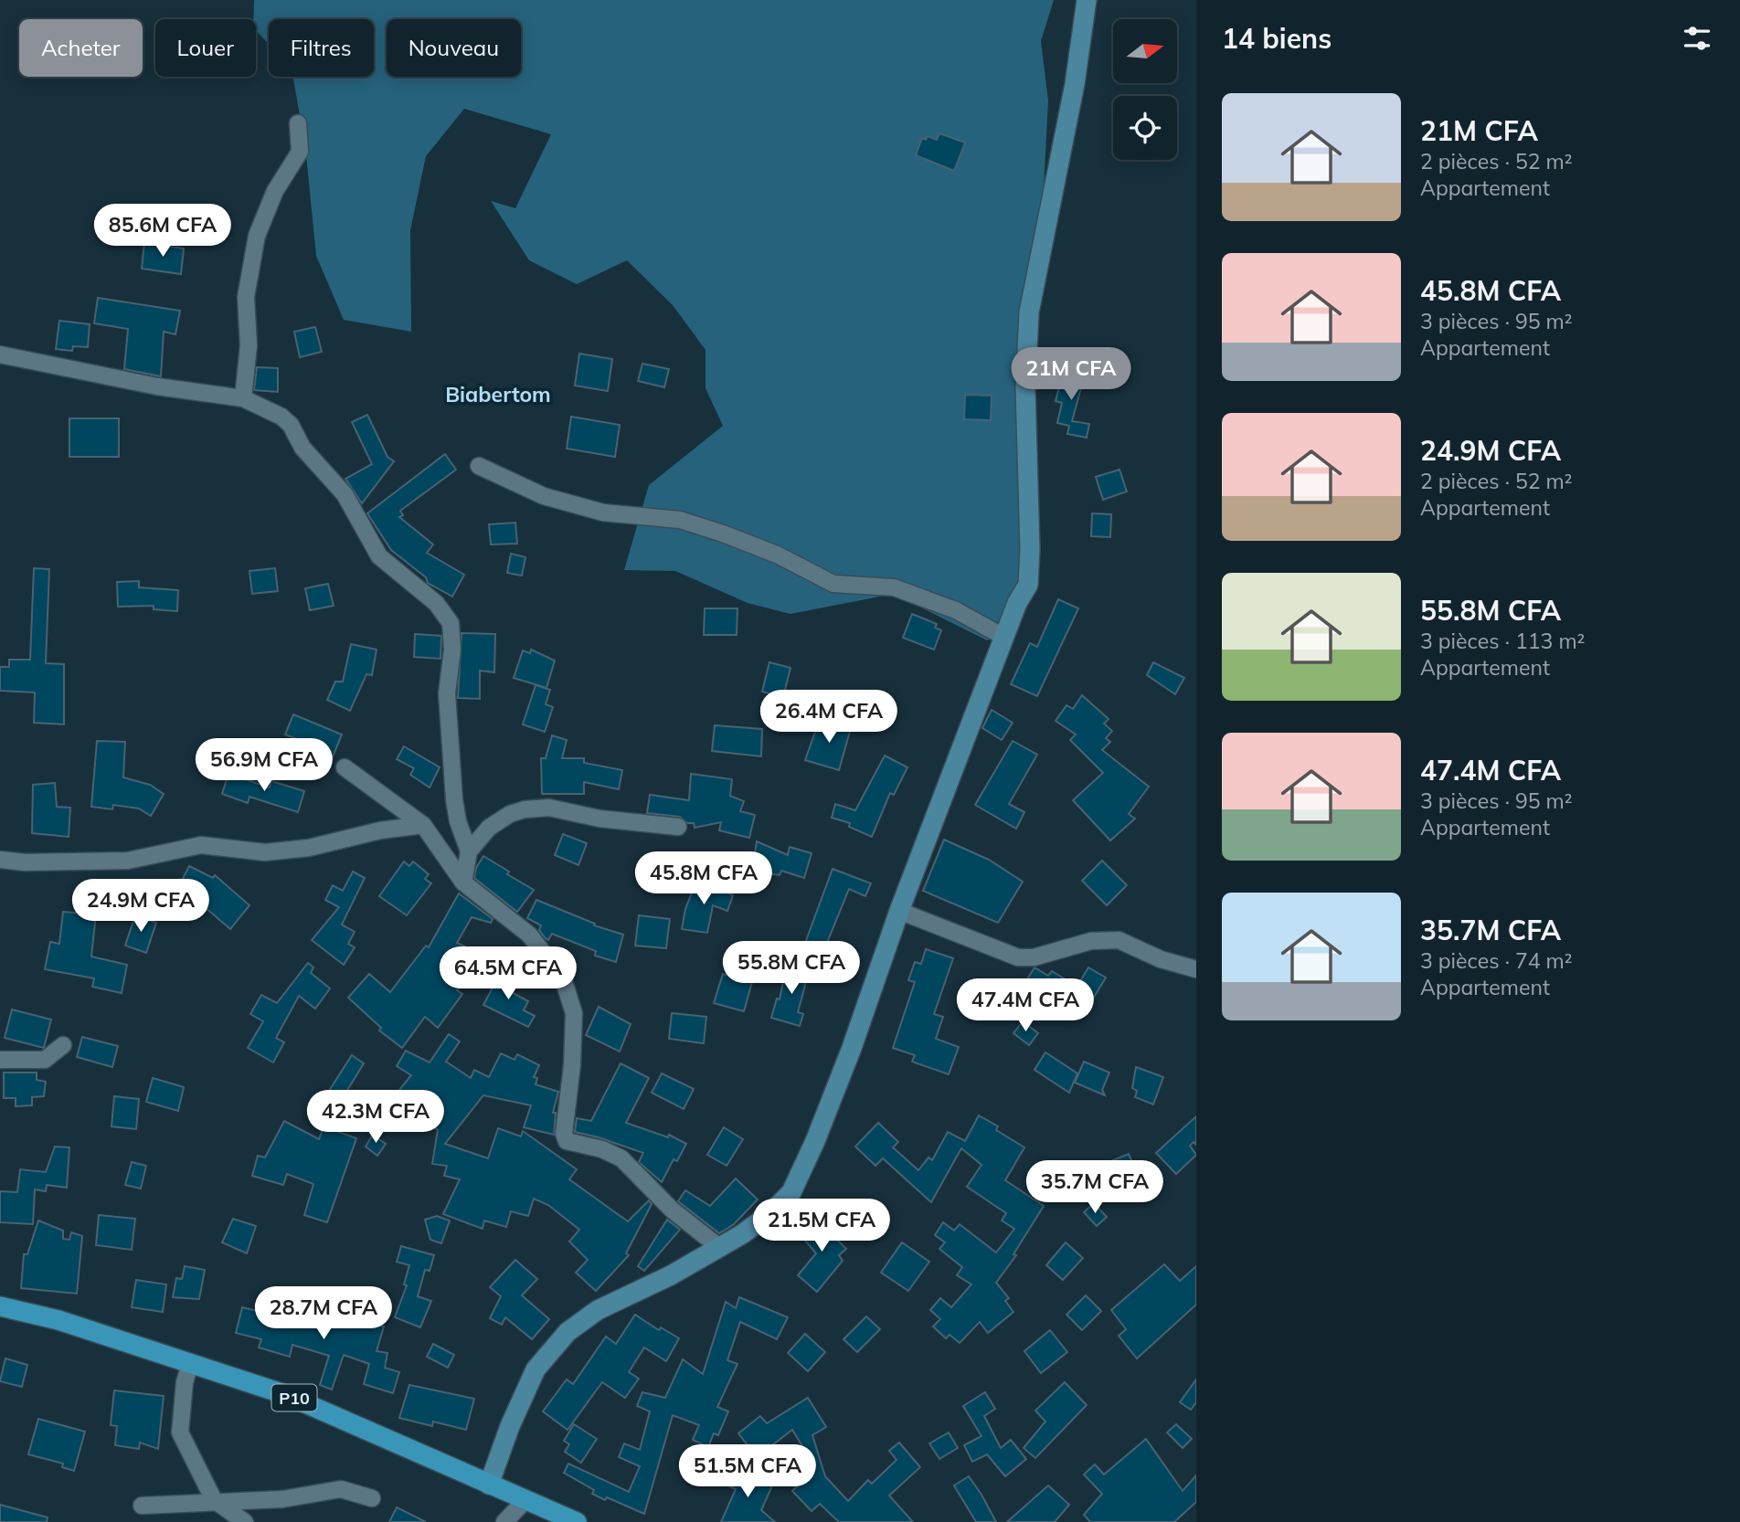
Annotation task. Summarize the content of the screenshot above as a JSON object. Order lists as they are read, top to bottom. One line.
{"streets":{"main road":["P10"]},"districts":["Biabertom"],"north":"right","page":{"heading":"14 biens","chip":["Acheter","Louer","Filtres","Nouveau"],"list":[{"name":"21M CFA","note":"2 pièces · 52 m² · Appartement"},{"name":"45.8M CFA","note":"3 pièces · 95 m² · Appartement"},{"name":"24.9M CFA","note":"2 pièces · 52 m² · Appartement"},{"name":"55.8M CFA","note":"3 pièces · 113 m² · Appartement"},{"name":"47.4M CFA","note":"3 pièces · 95 m² · Appartement"},{"name":"35.7M CFA","note":"3 pièces · 74 m² · Appartement"}],"price":["85.6M CFA","21M CFA","26.4M CFA","56.9M CFA","45.8M CFA","24.9M CFA","55.8M CFA","64.5M CFA","47.4M CFA","42.3M CFA","35.7M CFA","21.5M CFA","28.7M CFA","51.5M CFA"]}}
